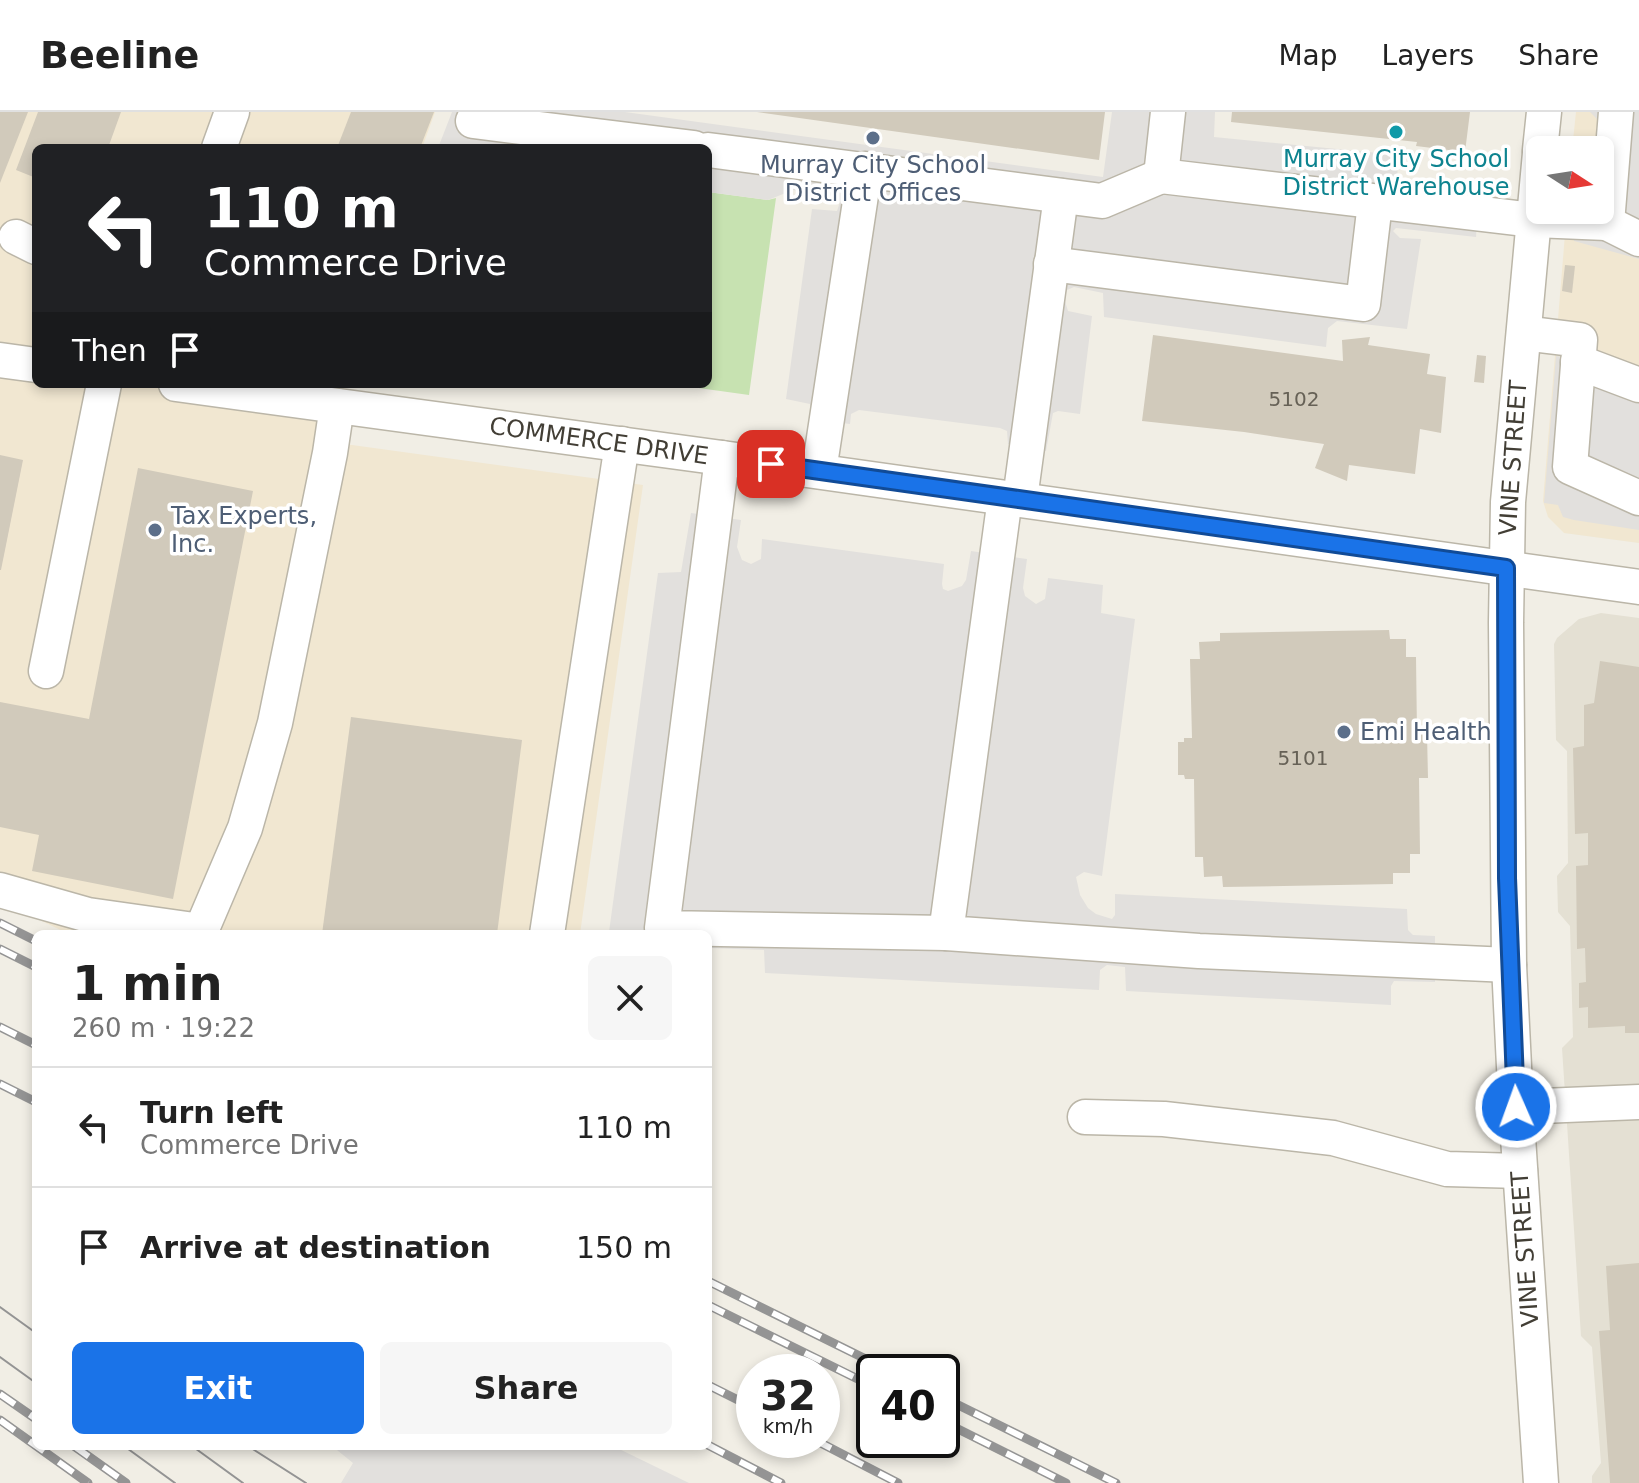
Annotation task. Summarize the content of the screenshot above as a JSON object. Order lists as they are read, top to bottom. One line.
{"streets":{"street":["COMMERCE DRIVE","VINE STREET"]},"crossings":[["COMMERCE DRIVE","VINE STREET"]],"places":["Murray City School District Warehouse","Murray City School District Offices","Tax Experts, Inc.","Emi Health"],"house_numbers":["5102","5101"],"north":"right","page":{"header":"Beeline","nav":["Map","Layers","Share"],"turn":["110 m","Commerce Drive"],"then":"Then","heading":["1 min","260 m · 19:22"],"list":[{"name":"Turn left","note":"Commerce Drive","value":"110 m"},{"name":"Arrive at destination","value":"150 m"}],"buttons":["Exit","Share"],"speed":"32 km/h","limit":"40"}}
